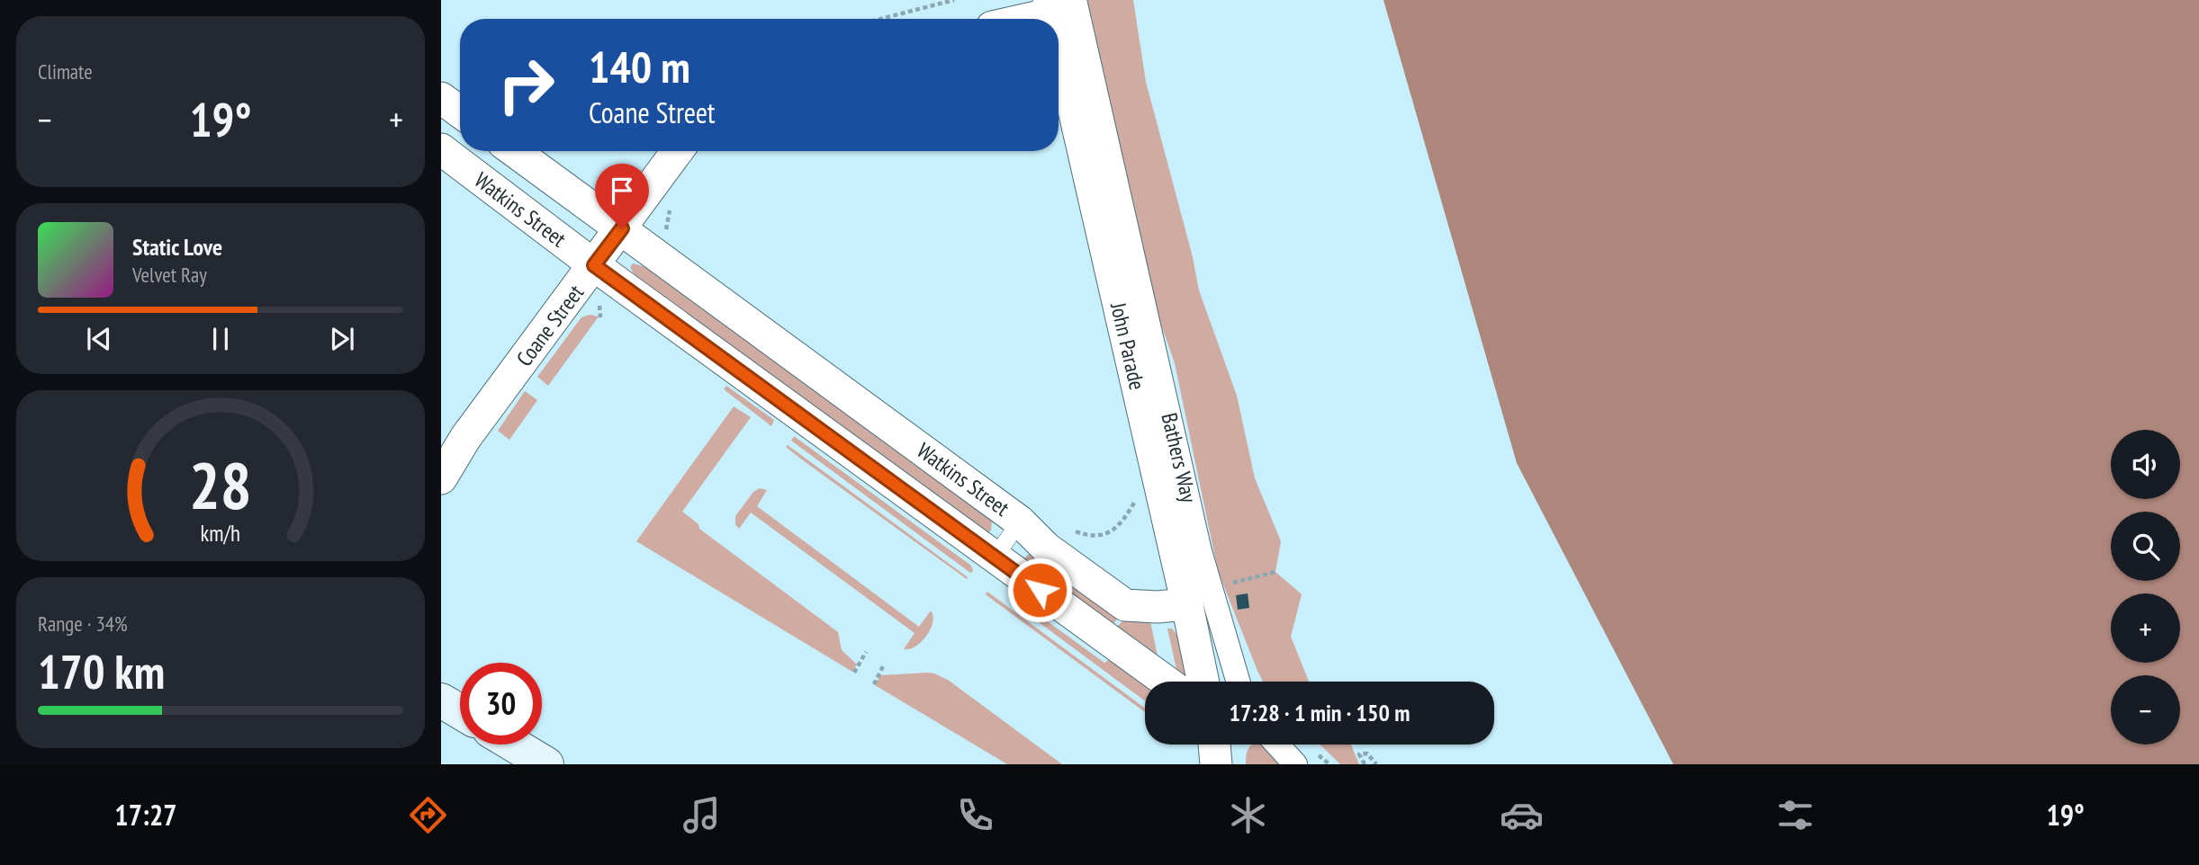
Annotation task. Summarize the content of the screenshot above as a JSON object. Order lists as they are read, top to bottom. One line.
{"streets":{"street":["Watkins Street","Coane Street","John Parade","Bathers Way"]},"crossings":[["Watkins Street","Coane Street"],["Watkins Street","John Parade"],["John Parade","Bathers Way"]],"page":{"tile":["Climate",["Range · 34%","170 km"]],"turn":["140 m","Coane Street"],"heat":["−","19°","+"],"song":["Static Love","Velvet Ray"],"map_buttons":["+","−"],"limit":"30","trip":"17:28 · 1 min · 150 m","tabs":["17:27","19°"],"gauge":["28","km/h"]}}
